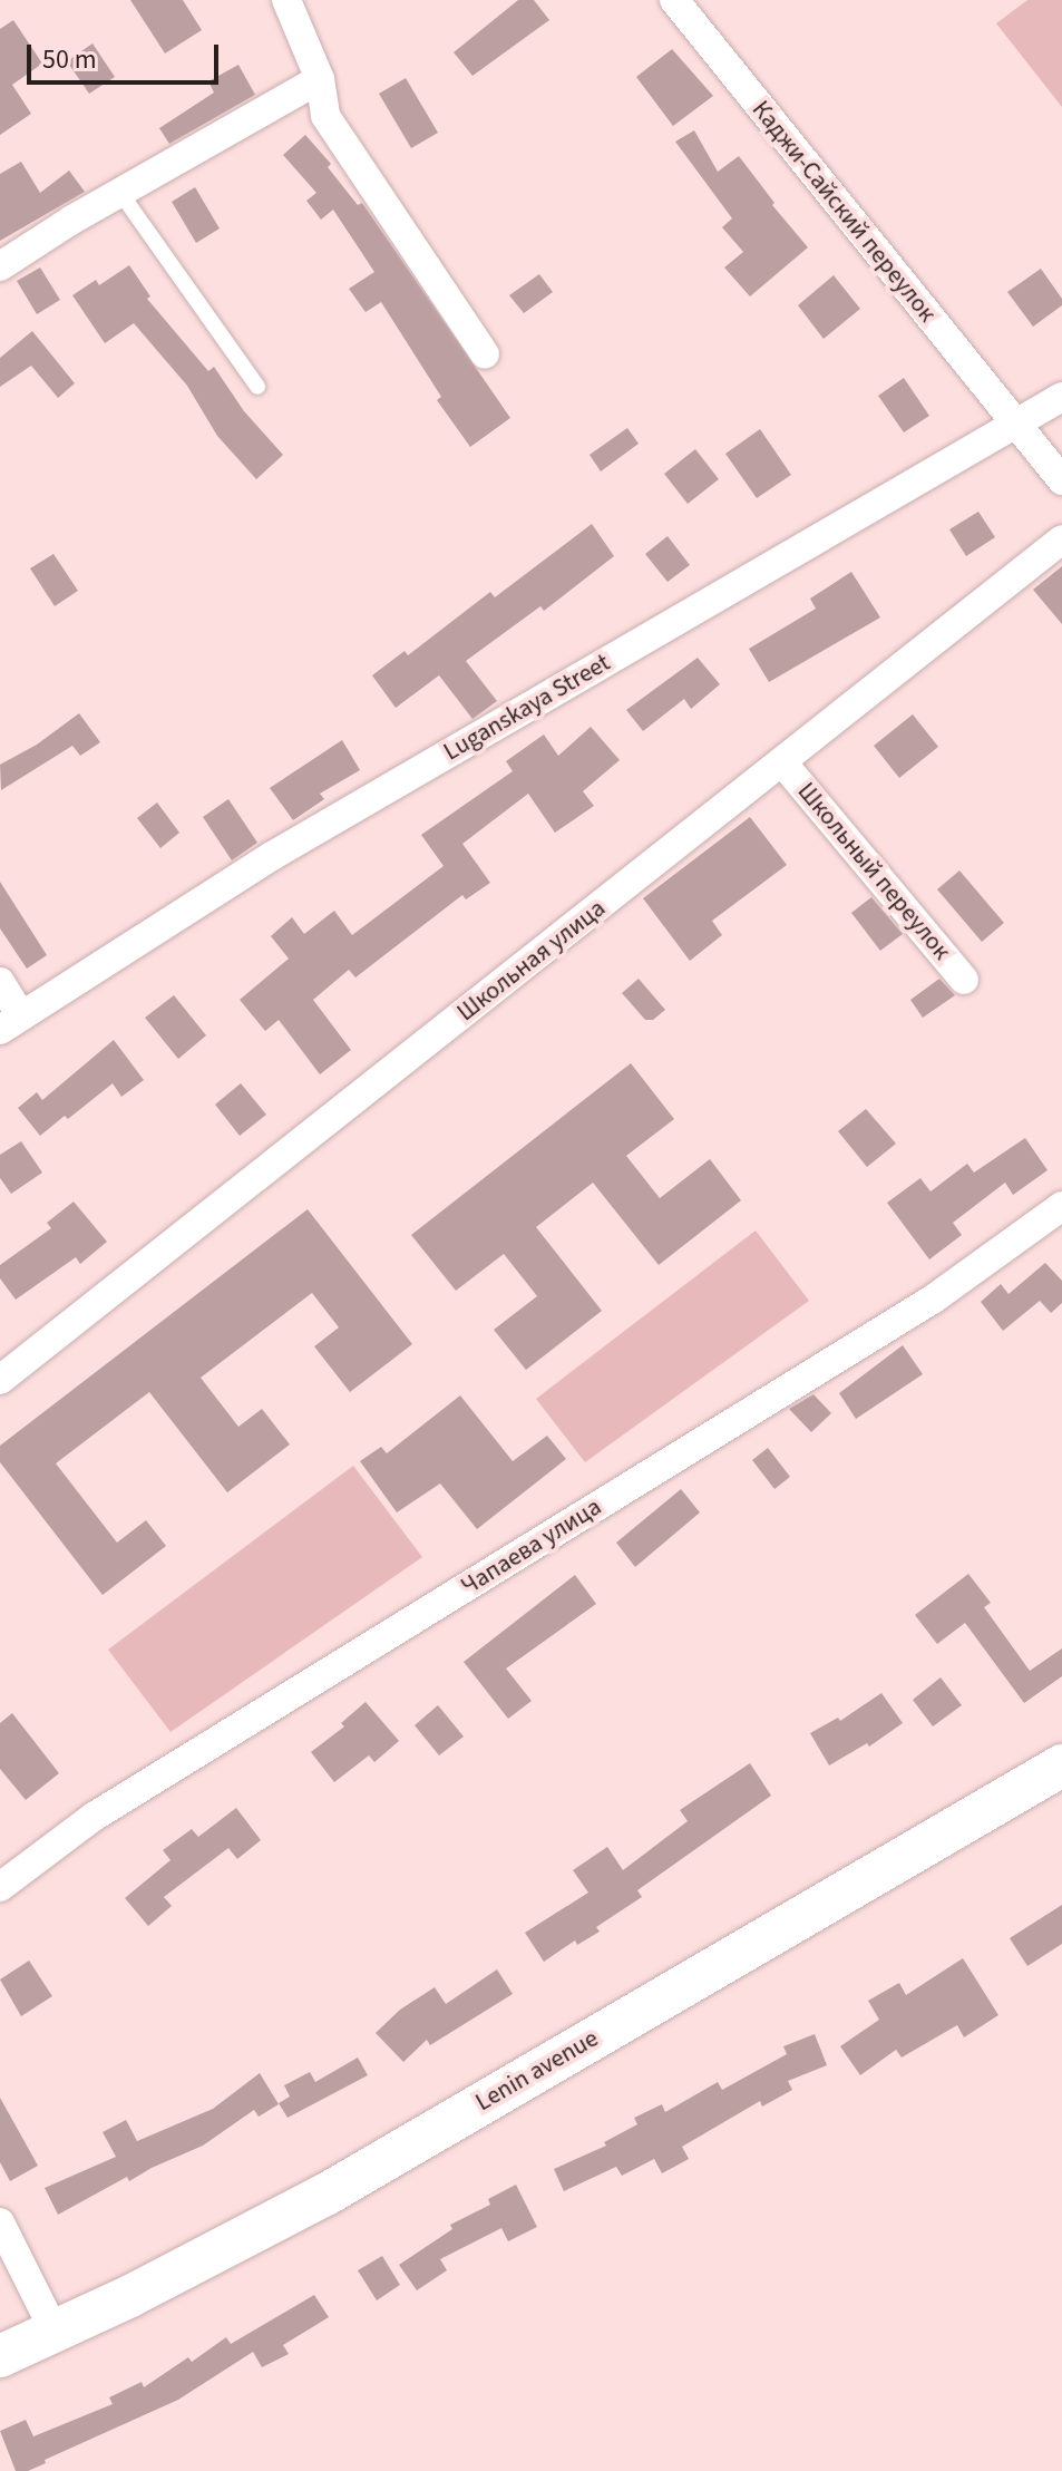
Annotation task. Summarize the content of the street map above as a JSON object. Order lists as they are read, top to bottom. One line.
{"streets":{"main road":["Lenin avenue"],"street":["Каджи-Сайский переулок","Luganskaya Street","Школьный переулок","Школьная улица","Чапаева улица"]},"crossings":[["Каджи-Сайский переулок","Luganskaya Street"],["Школьный переулок","Школьная улица"]],"scale_bar":"50 m"}
